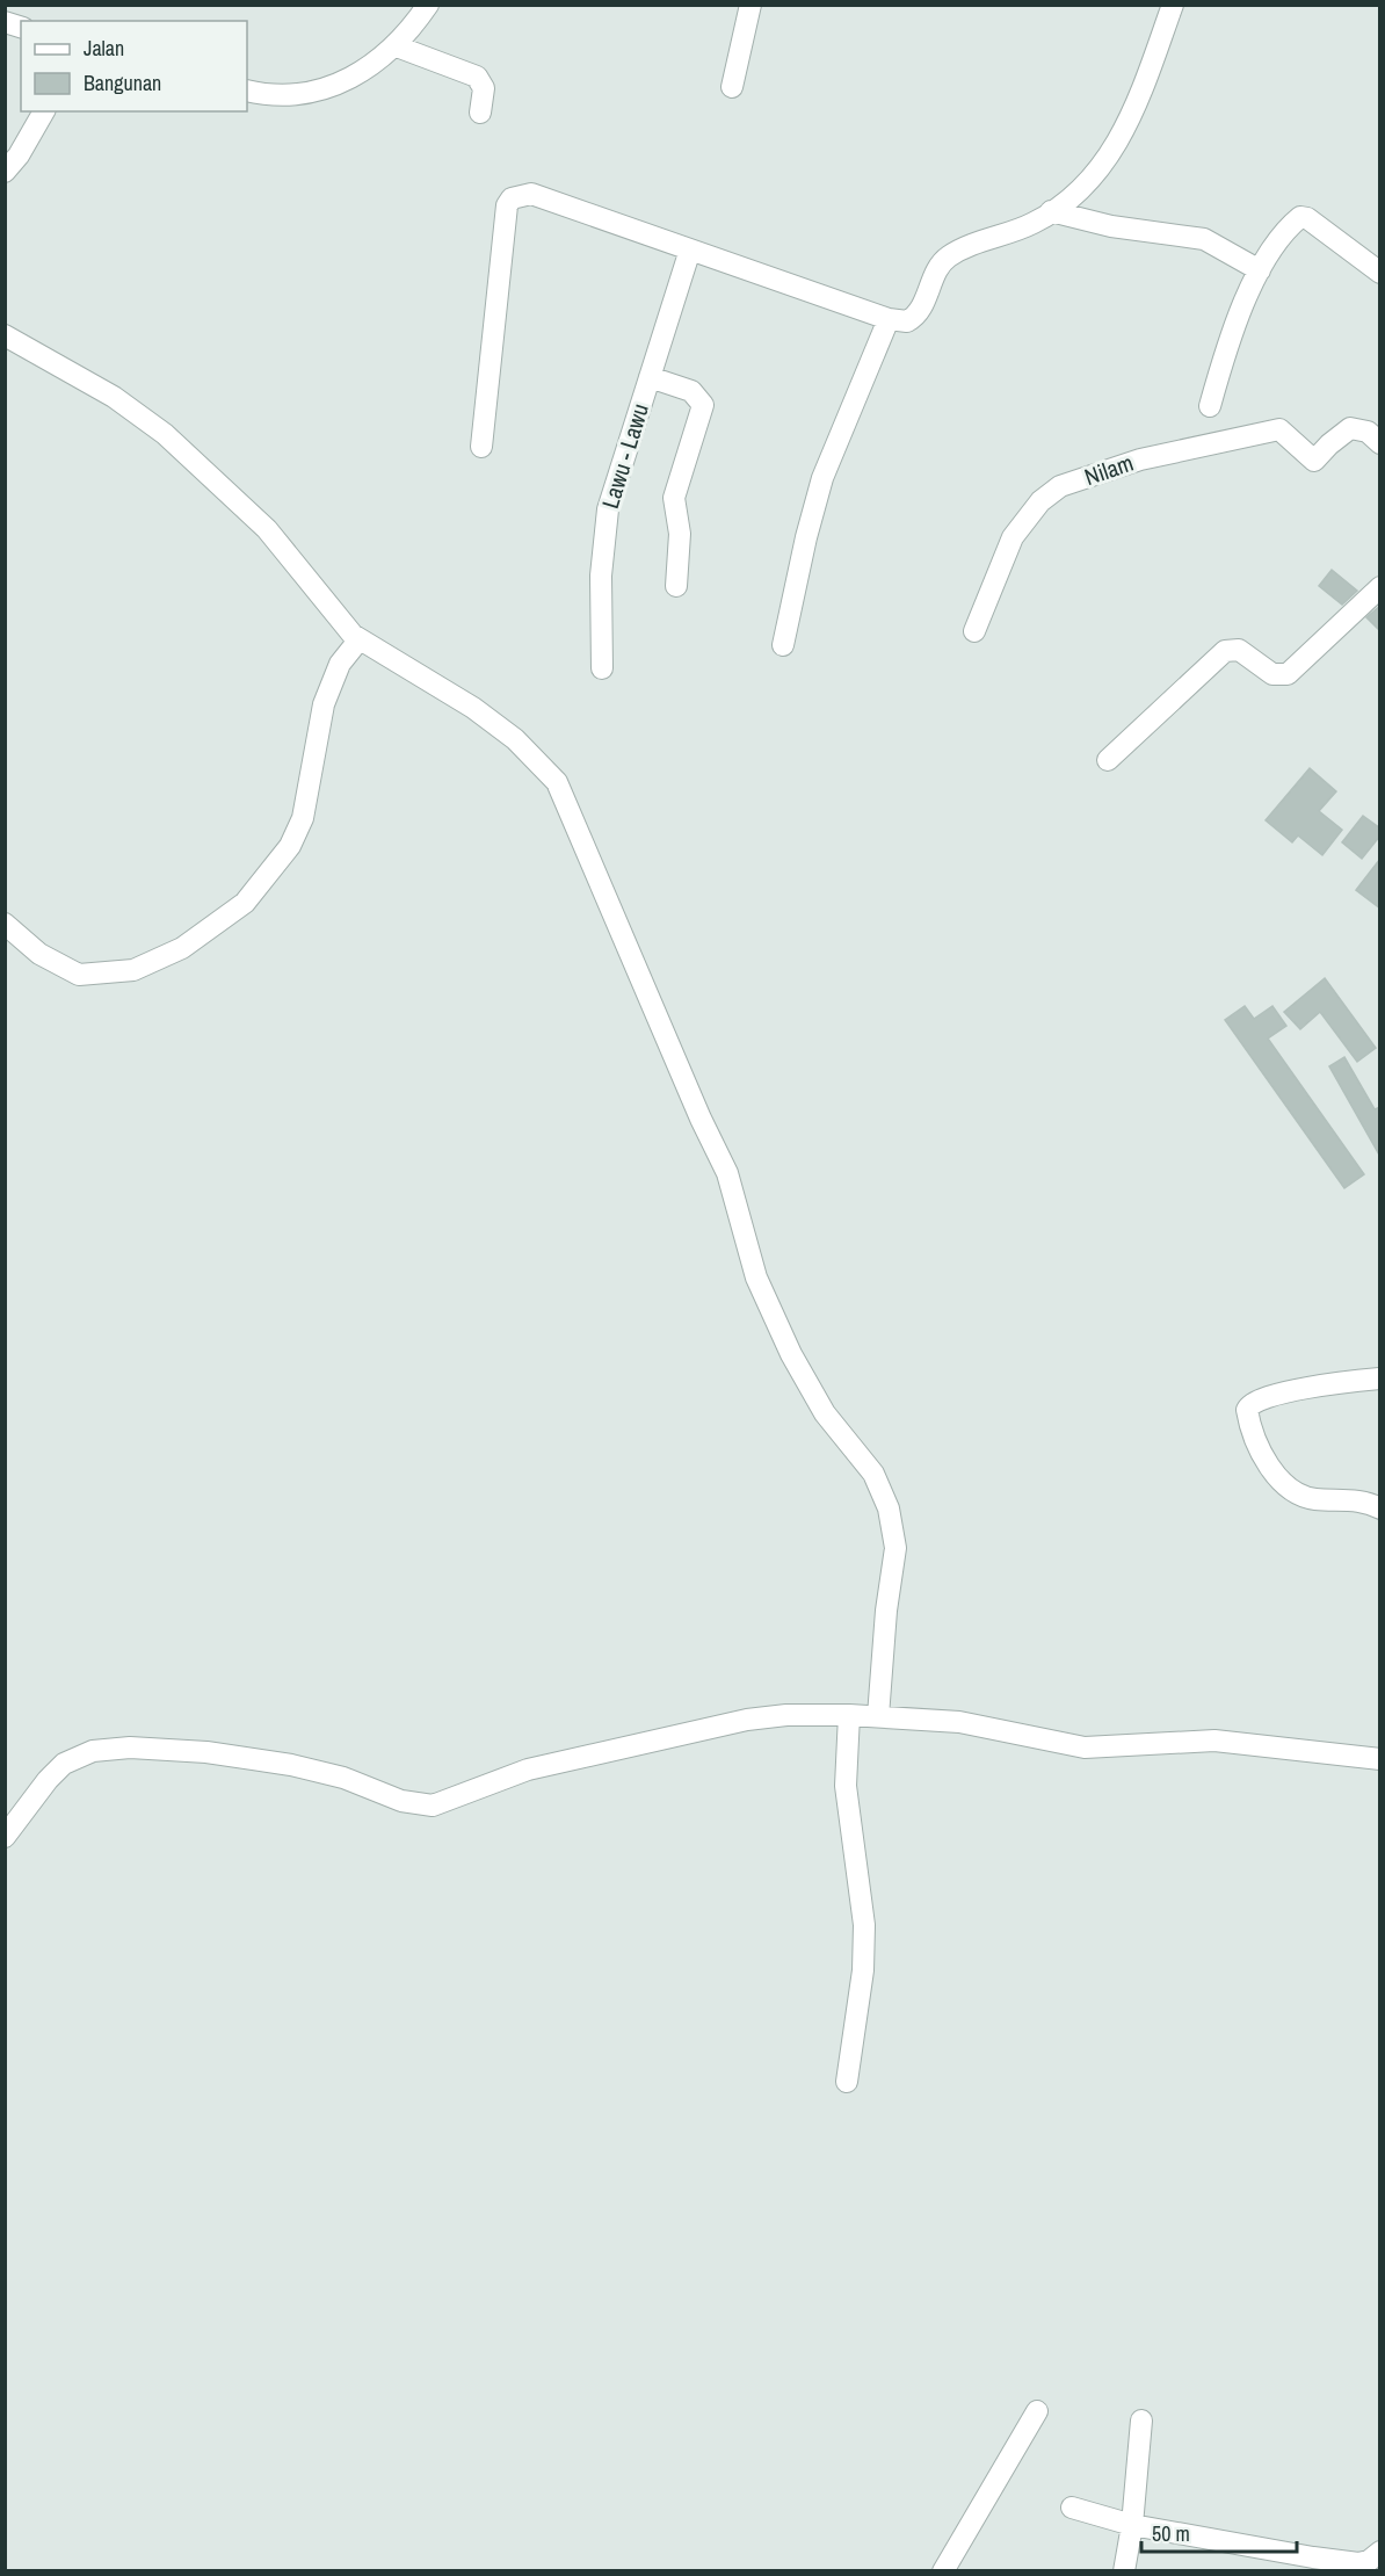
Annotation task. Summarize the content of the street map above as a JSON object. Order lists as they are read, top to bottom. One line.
{"streets":{"street":["Lawu - Lawu","Nilam"]},"legend":["Jalan","Bangunan"],"scale_bar":"50 m"}
